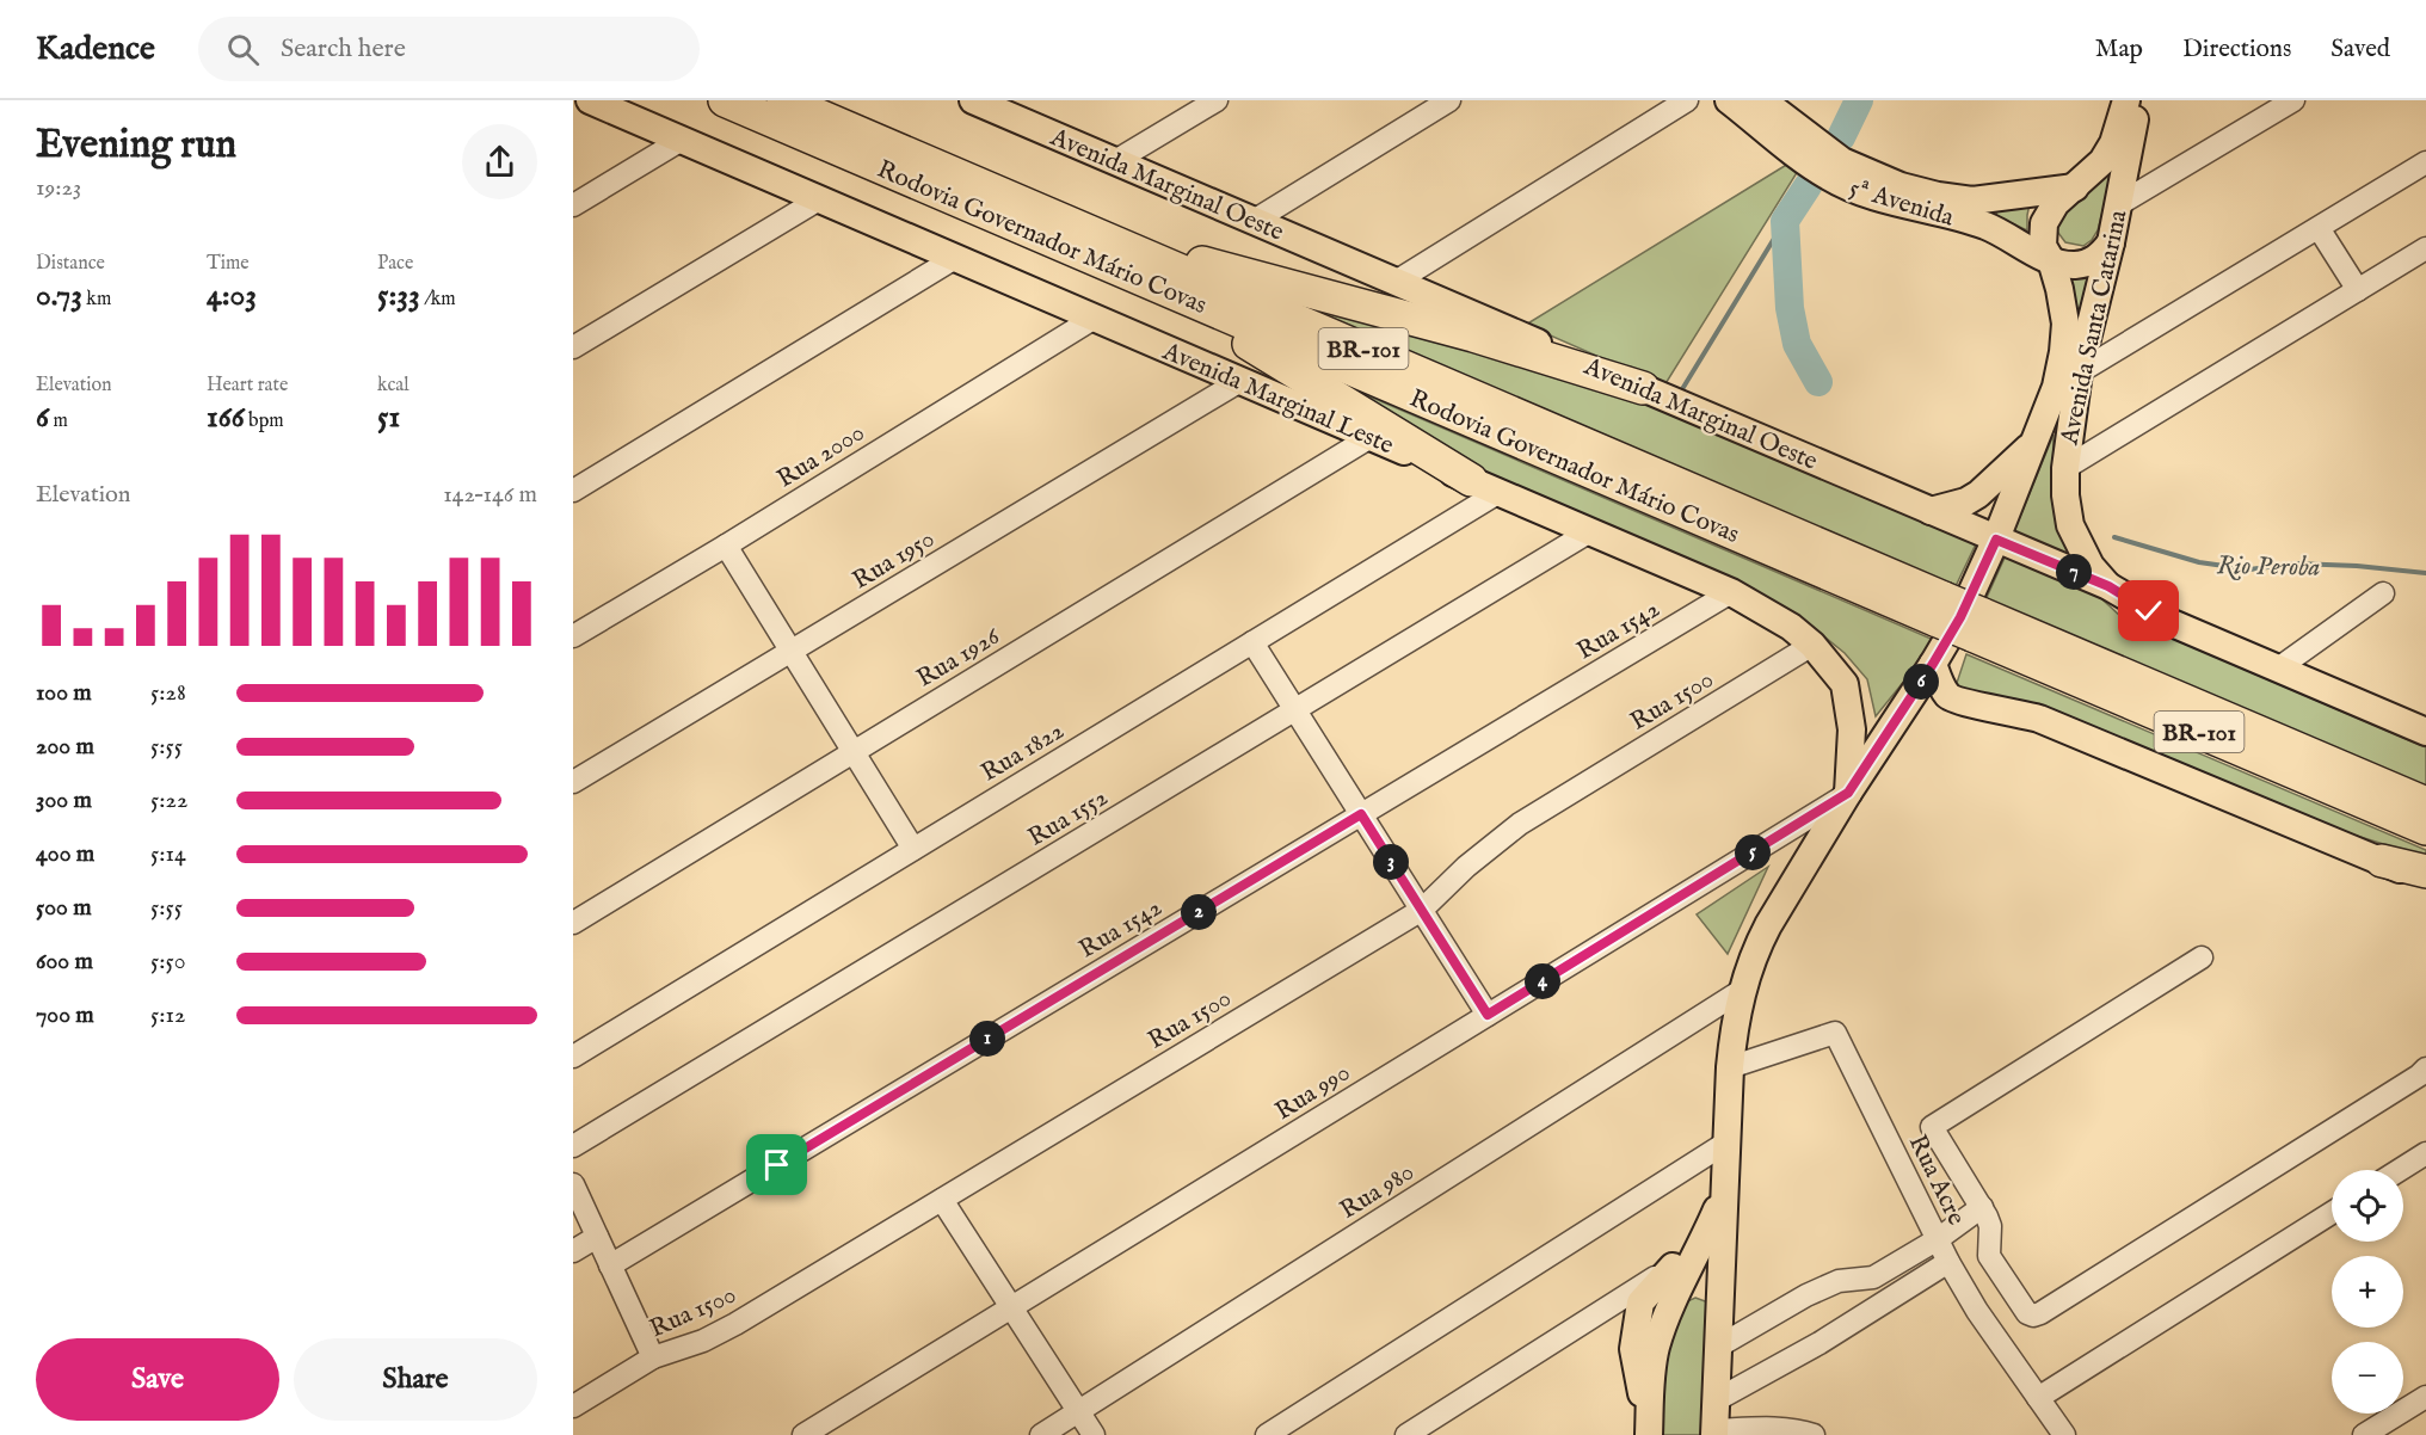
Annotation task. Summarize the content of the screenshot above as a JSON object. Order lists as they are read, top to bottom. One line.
{"streets":{"highway":["Rodovia Governador Mário Covas","BR-101"],"main road":["Avenida Marginal Oeste","5ª Avenida","Avenida Santa Catarina","Avenida Marginal Leste"],"street":["Rua 2000","Rua 1950","Rua 1542","Rua 1926","Rua 1500","Rua 1822","Rua 1552","Rua 990","Rua Acre","Rua 980"]},"crossings":[["Avenida Marginal Oeste","Avenida Santa Catarina"],["5ª Avenida","Avenida Santa Catarina"],["Rodovia Governador Mário Covas","Avenida Santa Catarina"],["Avenida Santa Catarina","Avenida Marginal Leste"],["Avenida Santa Catarina","Rua 990"],["Avenida Santa Catarina","Rua Acre"],["Avenida Santa Catarina","Rua 980"],["Avenida Marginal Leste","Rua 2000"],["Avenida Marginal Leste","Rua 1950"],["Avenida Marginal Leste","Rua 1542"],["Avenida Marginal Leste","Rua 1926"],["Avenida Marginal Leste","Rua 1500"],["Avenida Marginal Leste","Rua 1822"],["Avenida Marginal Leste","Rua 1552"],["Avenida Marginal Leste","Rua 990"]],"water":["Rio Peroba"],"page":{"header":"Kadence","search":"Search here","nav":["Map","Directions","Saved"],"heading":["Evening run","19:23"],"stats":[["Distance","0.73 km"],["Time","4:03"],["Pace","5:33 /km"],["Elevation","6 m"],["Heart rate","166 bpm"],["kcal","51"]],"chart":["Elevation","142–146 m"],"pins":["7","6","5","3","2","4","1"],"list":[{"name":"100 m","note":"5:28"},{"name":"200 m","note":"5:55"},{"name":"300 m","note":"5:22"},{"name":"400 m","note":"5:14"},{"name":"500 m","note":"5:55"},{"name":"600 m","note":"5:50"},{"name":"700 m","note":"5:12"}],"map_buttons":["+","−"],"buttons":["Save","Share"]}}
